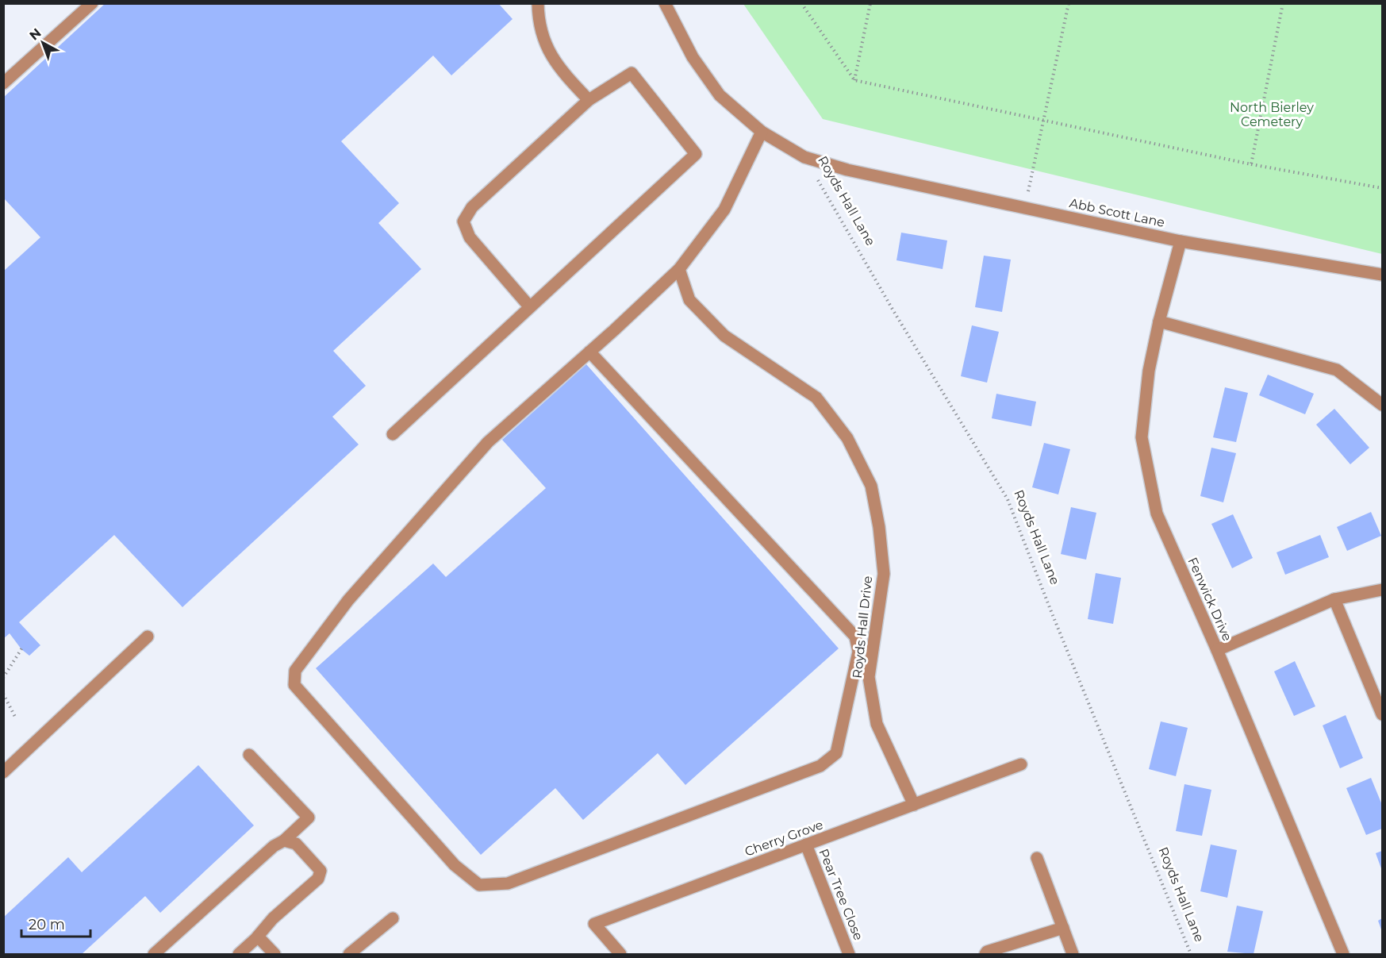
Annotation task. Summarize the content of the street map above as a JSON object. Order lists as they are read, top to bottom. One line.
{"streets":{"street":["Royds Hall Lane","Abb Scott Lane","Fenwick Drive","Royds Hall Drive","Cherry Grove","Pear Tree Close"]},"crossings":[["Royds Hall Lane","Abb Scott Lane"],["Abb Scott Lane","Fenwick Drive"],["Royds Hall Drive","Cherry Grove"],["Cherry Grove","Pear Tree Close"]],"parks":["North Bierley Cemetery"],"scale_bar":"20 m","north":"top left"}
